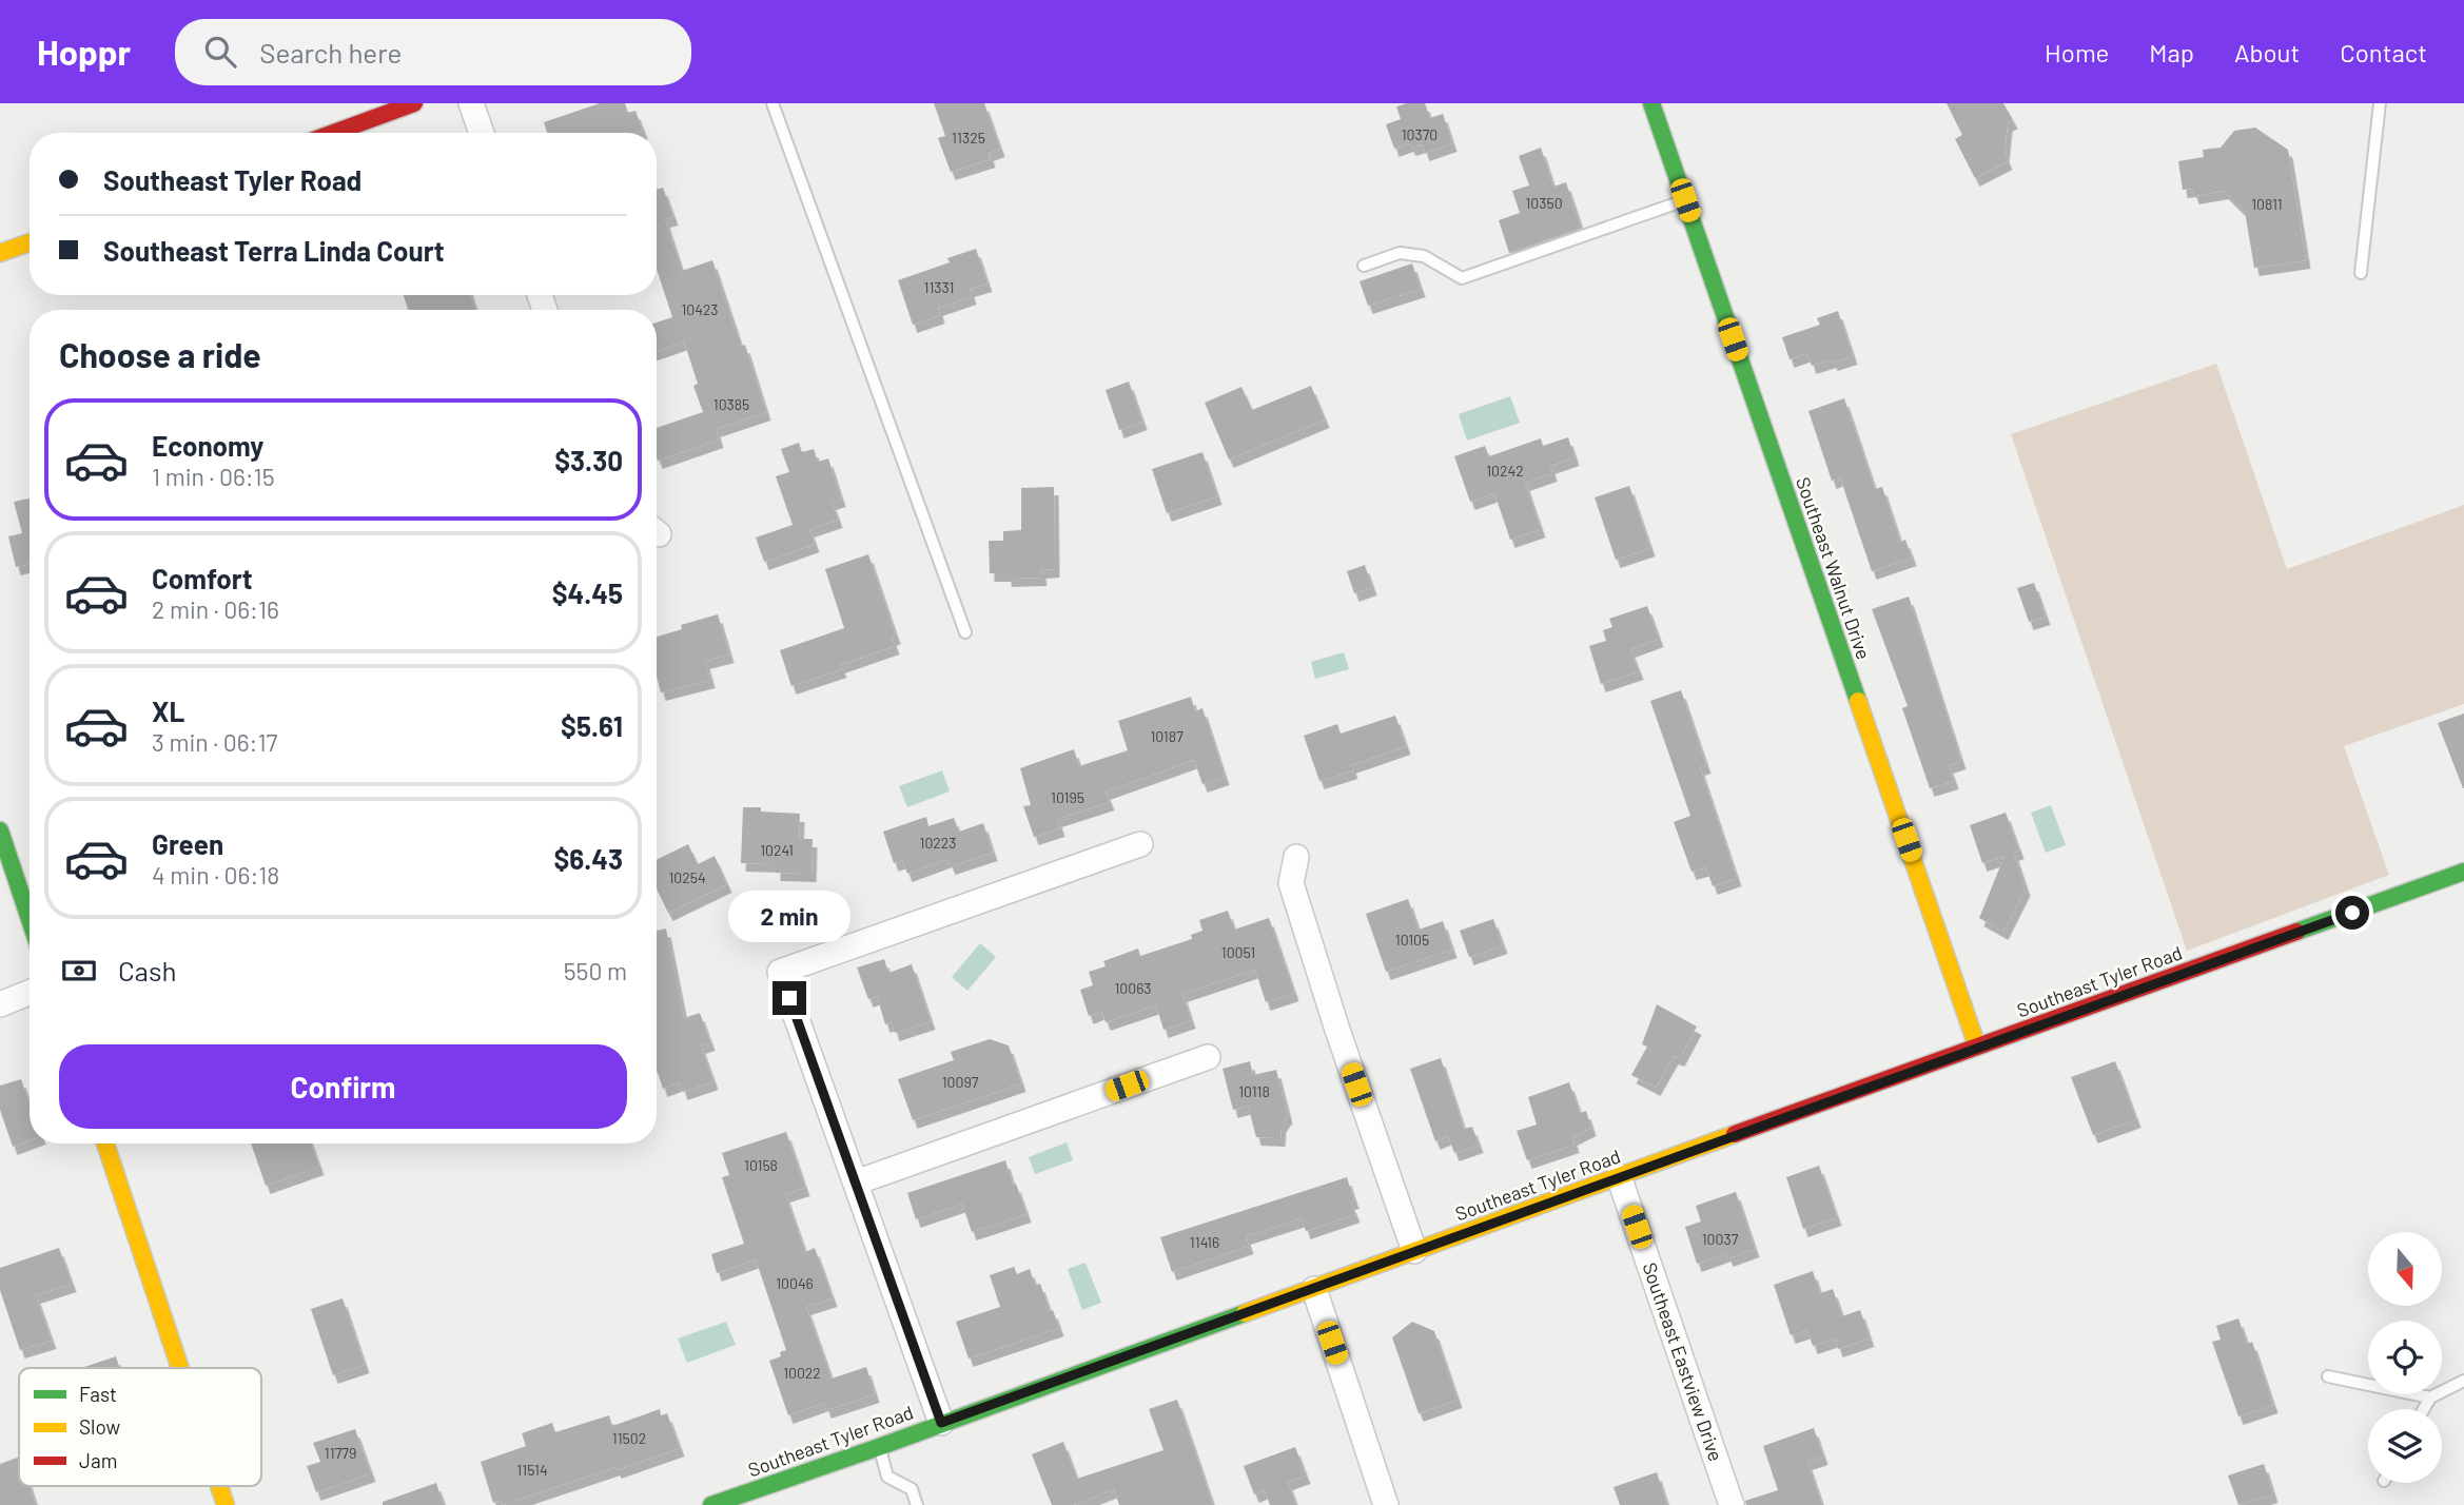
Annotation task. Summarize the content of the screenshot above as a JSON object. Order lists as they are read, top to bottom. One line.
{"streets":{"street":["Southeast Walnut Drive","Southeast Tyler Road","Southeast Eastview Drive"]},"crossings":[["Southeast Walnut Drive","Southeast Tyler Road"],["Southeast Tyler Road","Southeast Eastview Drive"]],"house_numbers":["10370","11325","10350","10811","11331","10423","10385","10242","10187","10195","10223","10241","10254","10105","10051","10063","10097","10118","10158","10037","11416","10046","10022","11502","11779","11514"],"legend":["Fast","Slow","Jam"],"north":"bottom","page":{"header":"Hoppr","search":"Search here","nav":["Home","Map","About","Contact"],"banner":["Southeast Tyler Road","Southeast Terra Linda Court"],"heading":"Choose a ride","list":[{"name":"Economy","note":"1 min · 06:15","value":"$3.30"},{"name":"Comfort","note":"2 min · 06:16","value":"$4.45"},{"name":"XL","note":"3 min · 06:17","value":"$5.61"},{"name":"Green","note":"4 min · 06:18","value":"$6.43"}],"bubble":"2 min","pay":["Cash","550 m"],"buttons":"Confirm"}}
